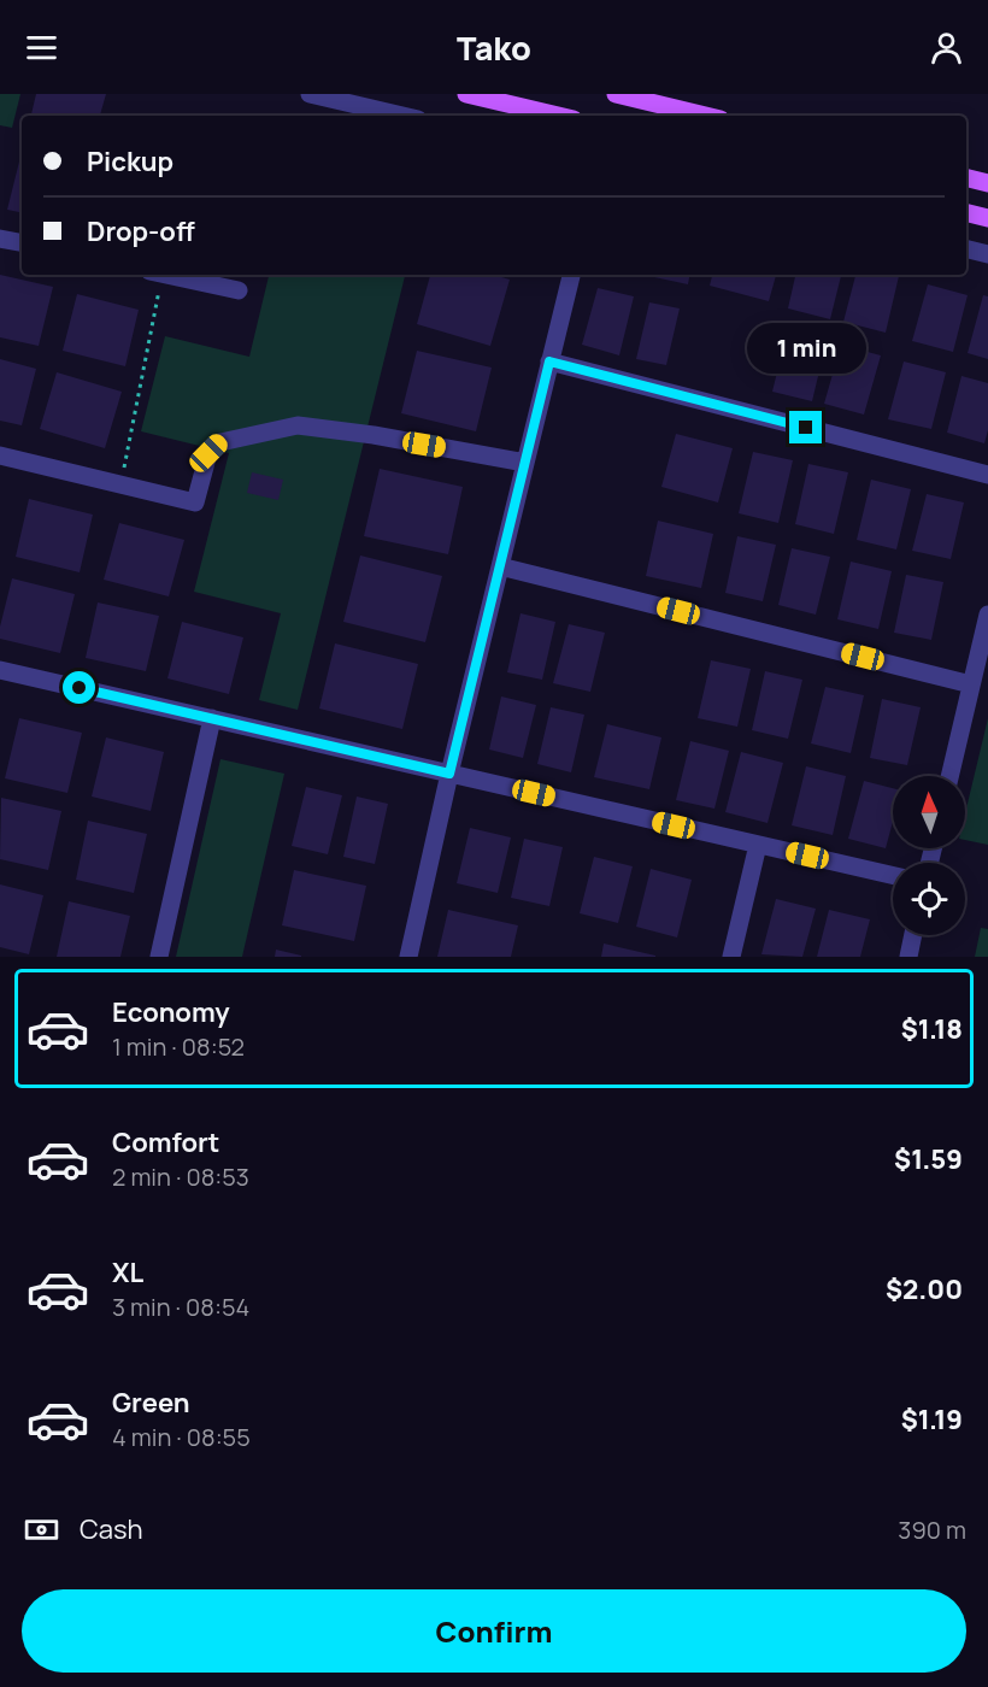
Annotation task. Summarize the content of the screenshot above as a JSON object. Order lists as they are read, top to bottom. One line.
{"north":"top","page":{"header":"Tako","banner":["Pickup","Drop-off"],"bubble":"1 min","list":[{"name":"Economy","note":"1 min · 08:52","value":"$1.18"},{"name":"Comfort","note":"2 min · 08:53","value":"$1.59"},{"name":"XL","note":"3 min · 08:54","value":"$2.00"},{"name":"Green","note":"4 min · 08:55","value":"$1.19"}],"pay":["Cash","390 m"],"buttons":"Confirm"}}
